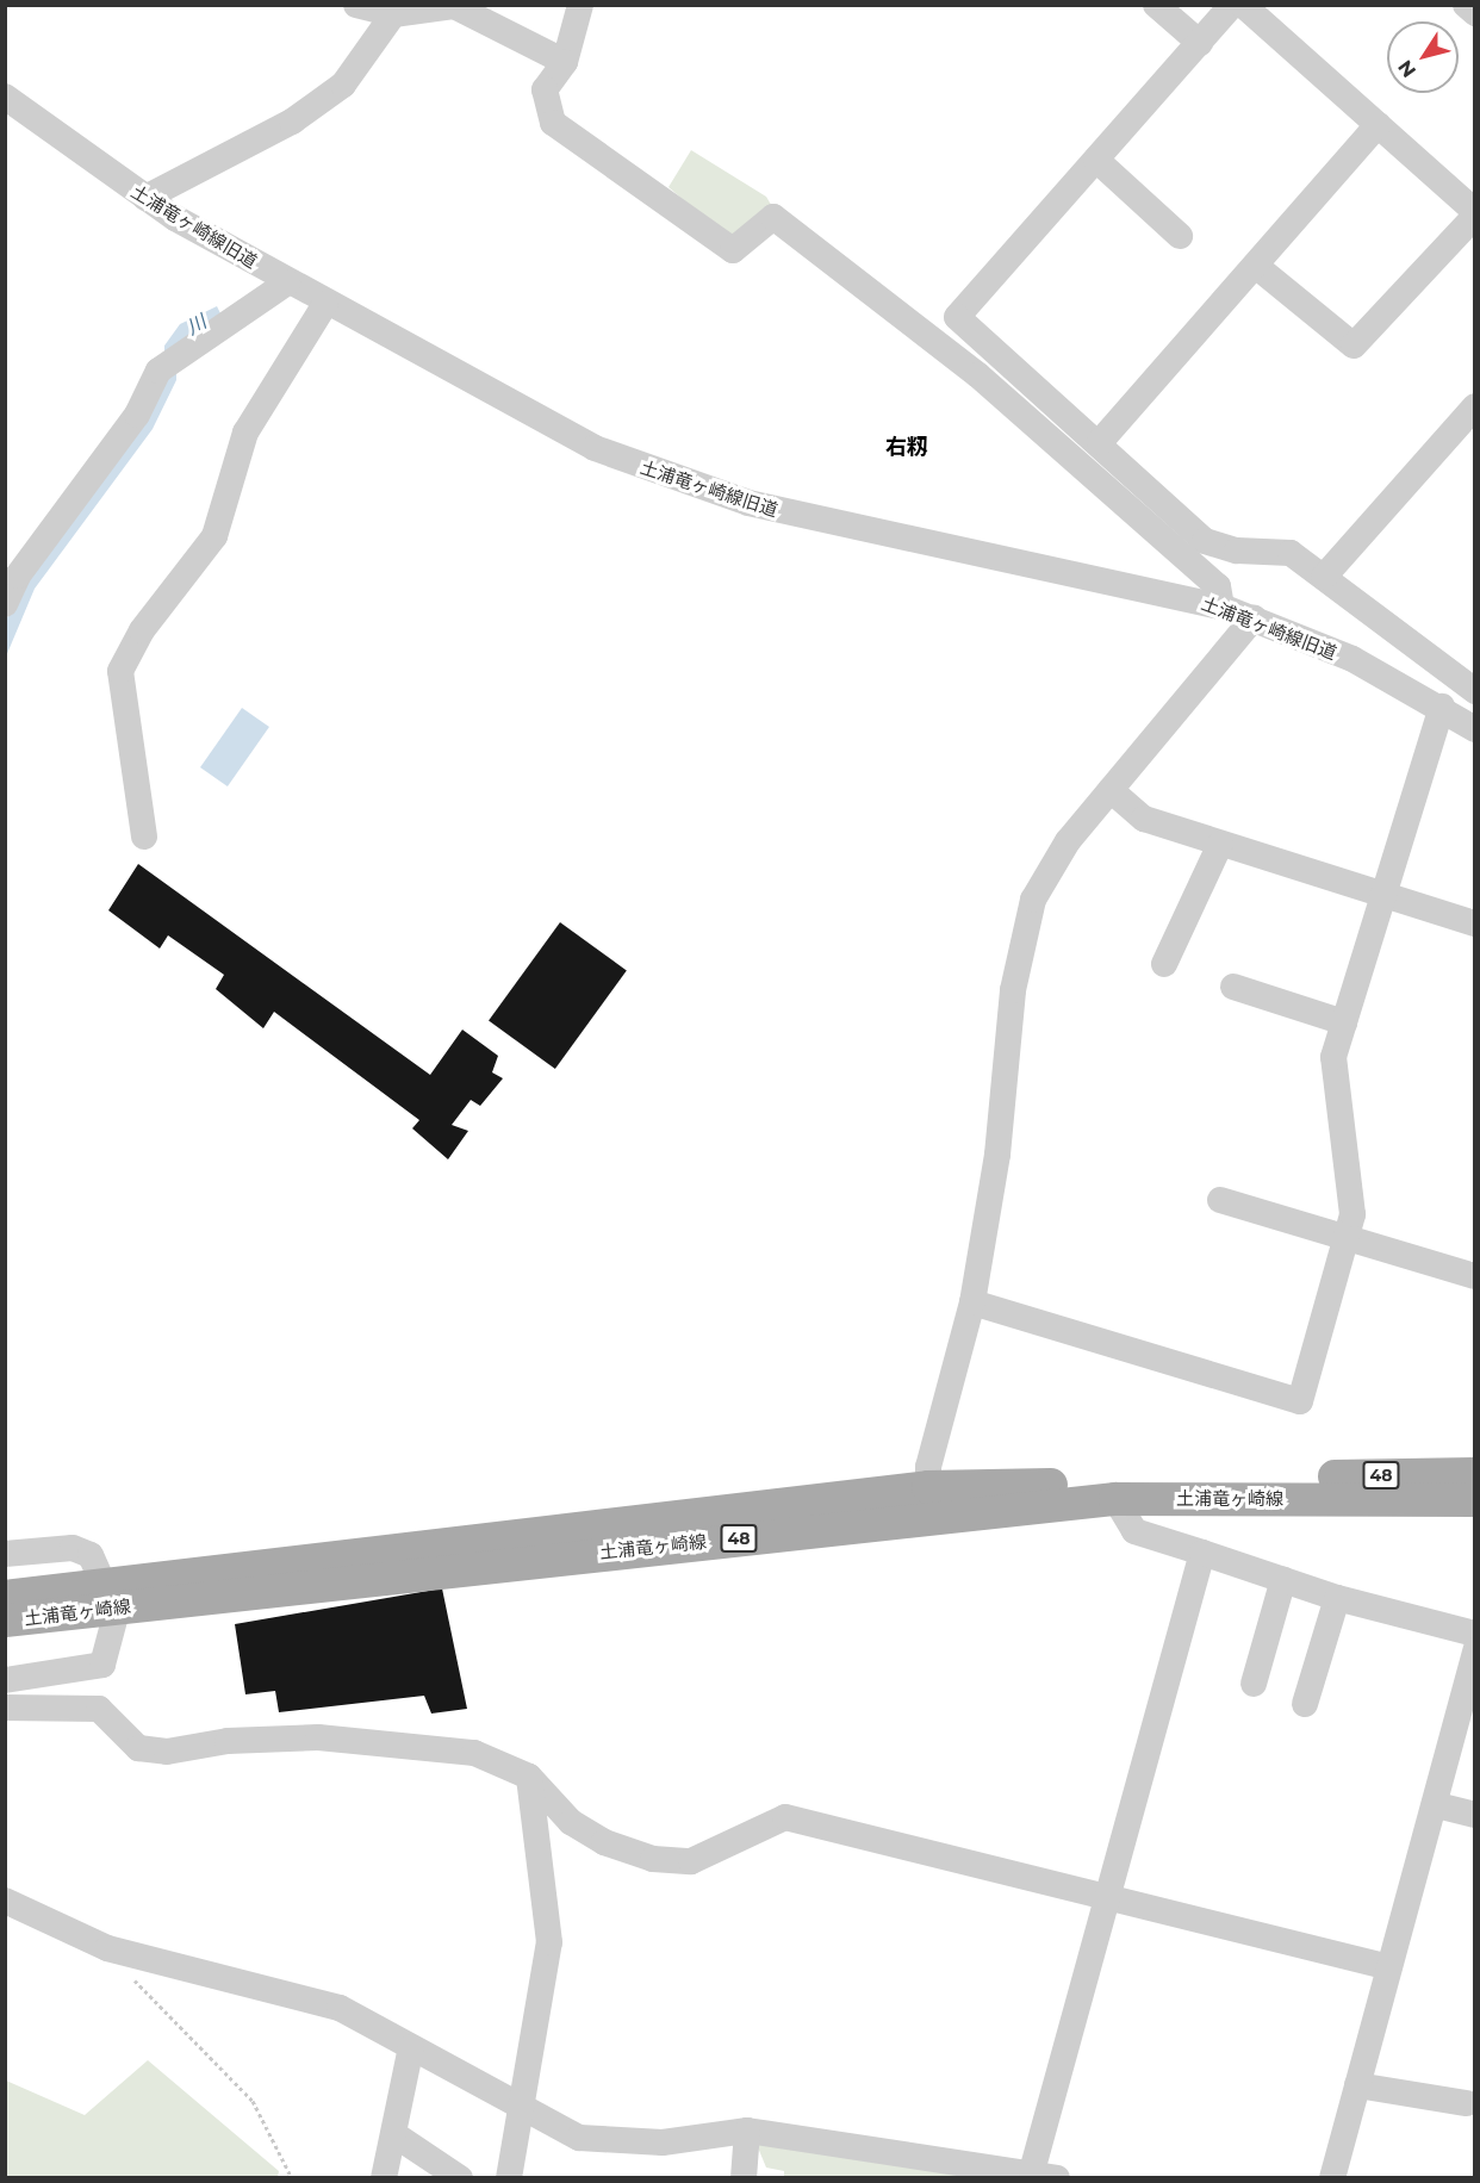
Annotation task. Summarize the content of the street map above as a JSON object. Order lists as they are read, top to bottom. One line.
{"streets":{"main road":["48","土浦竜ヶ崎線"],"street":["土浦竜ヶ崎線旧道"]},"districts":["右籾"],"water":["川"],"north":"bottom left"}
